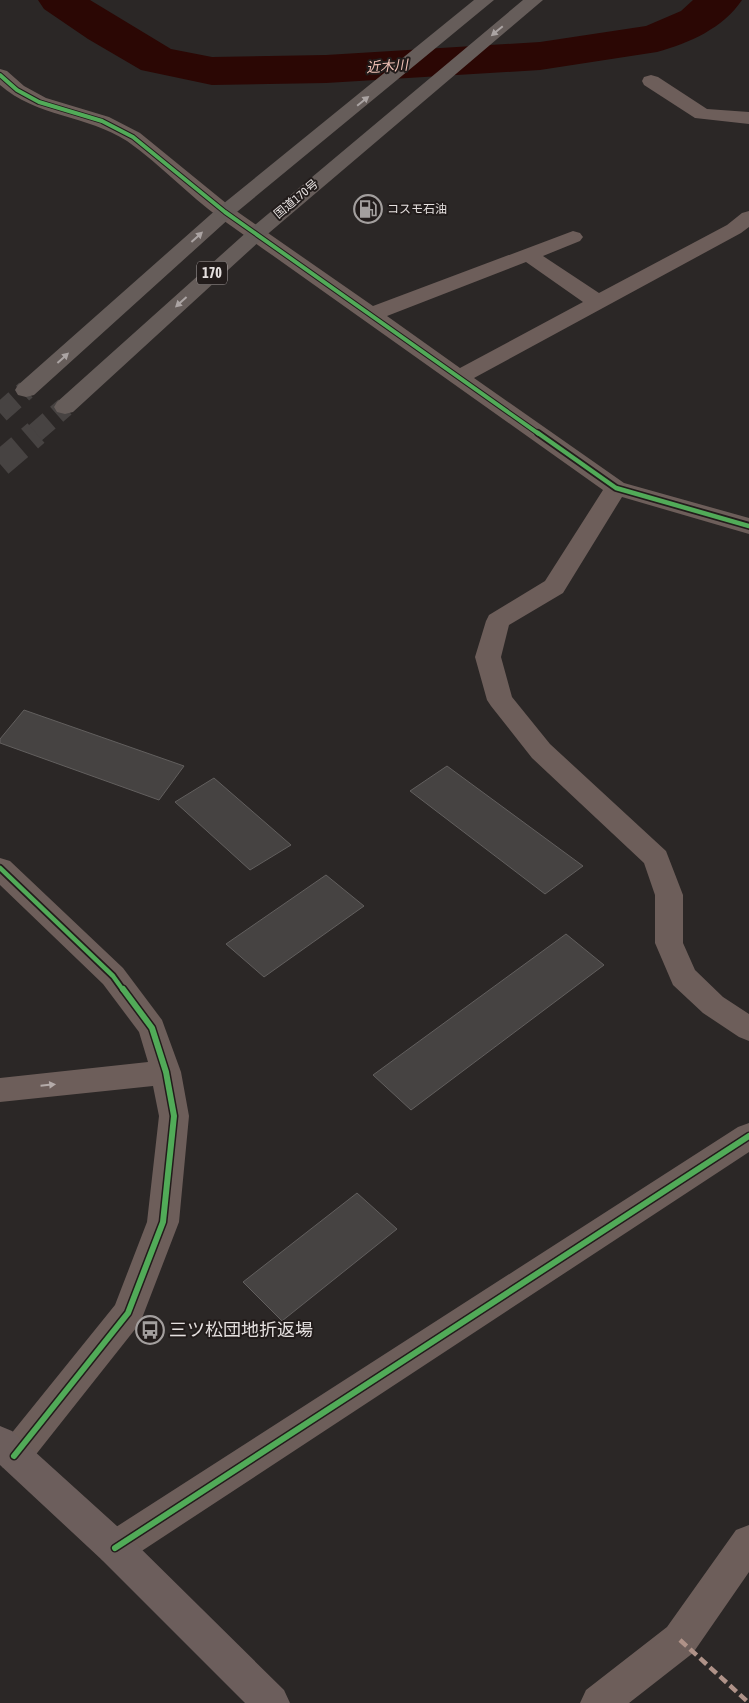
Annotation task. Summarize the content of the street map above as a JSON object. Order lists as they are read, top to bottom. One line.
{"streets":{"highway":["国道170号","170"]},"water":["近木川"],"places":{"fuel station":["コスモ石油"],"bus stop":["三ツ松団地折返場"]}}
